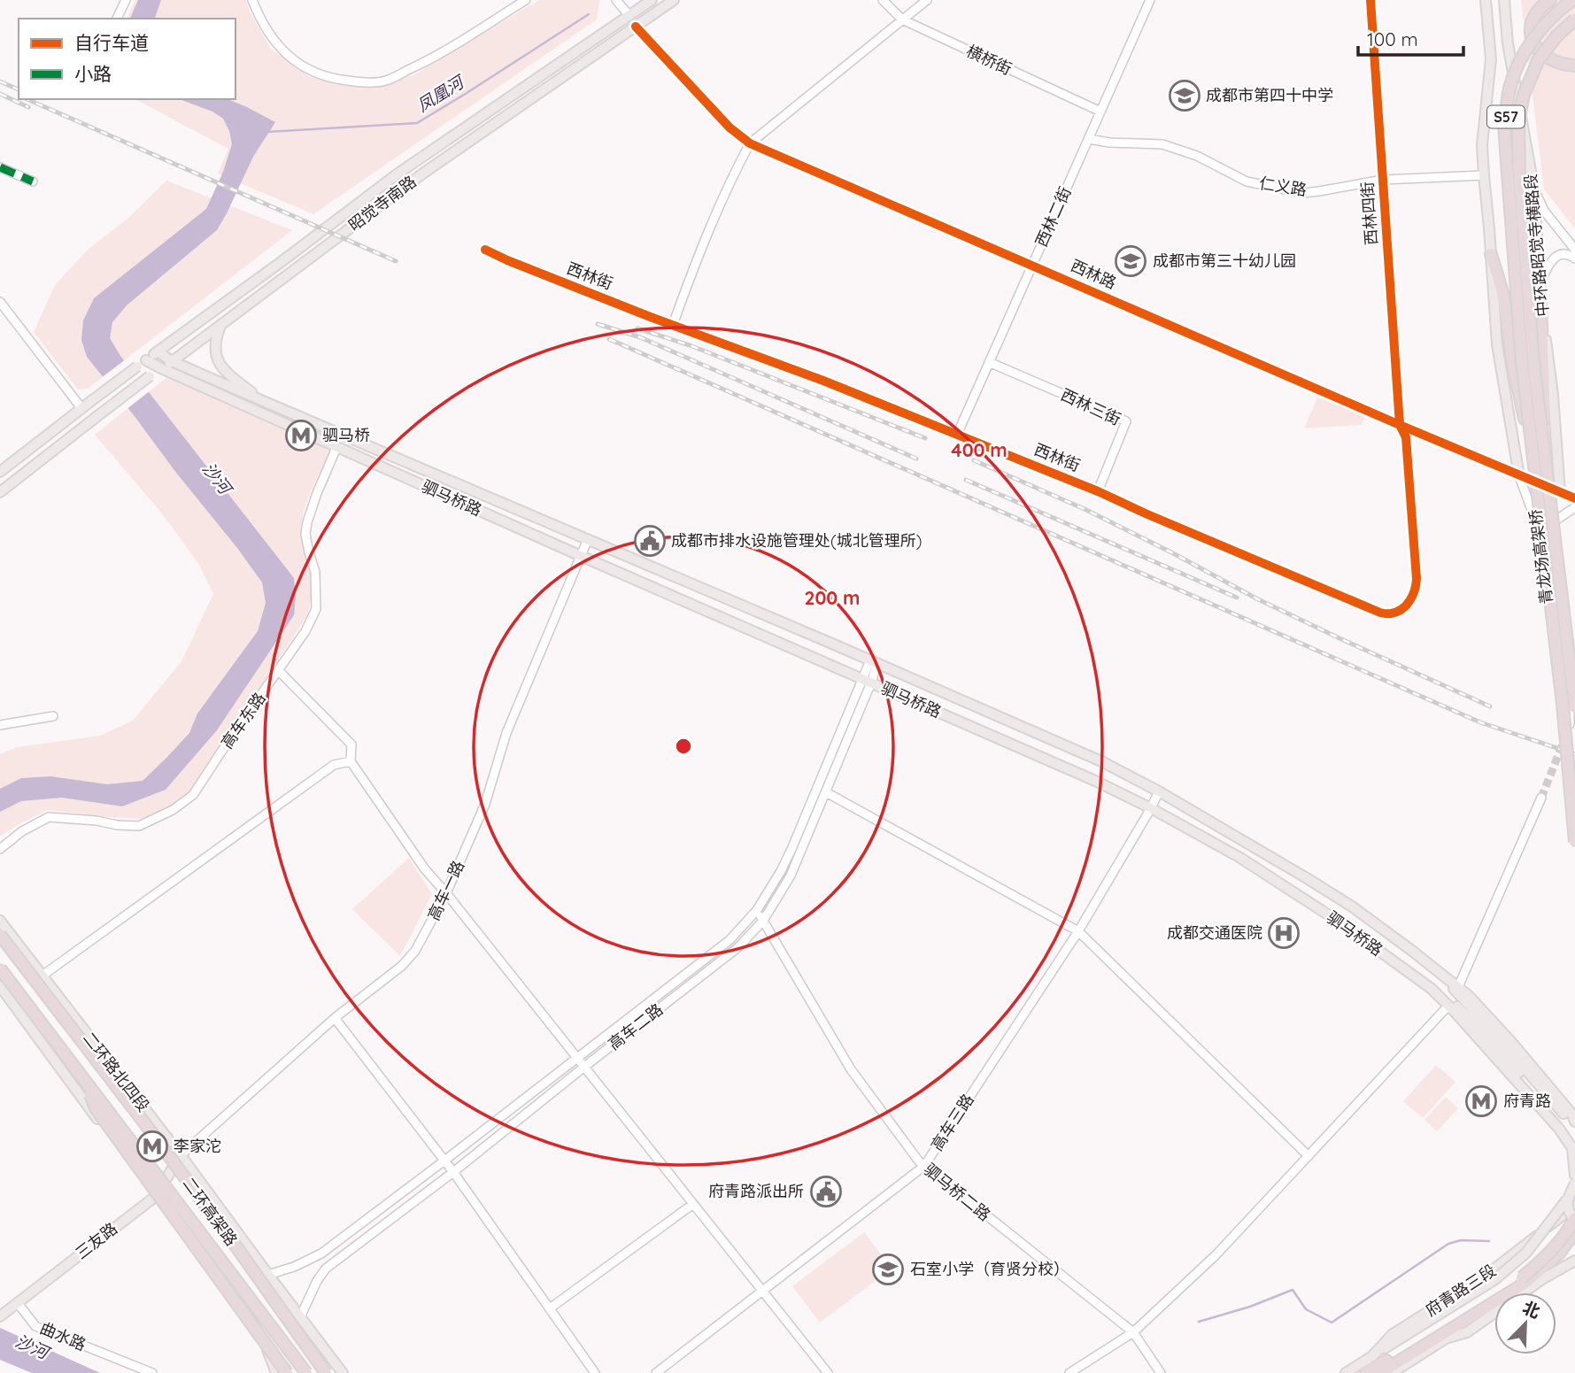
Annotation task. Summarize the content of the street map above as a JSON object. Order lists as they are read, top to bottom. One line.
{"streets":{"highway":["S57","青龙场高架桥","二环高架路"],"main road":["昭觉寺南路","中环路昭觉寺横路段","驷马桥路","二环路北四段","三友路","府青路三段"],"street":["横桥街","仁义路","西林四街","西林二街","西林路","西林街","西林三街","高车东路","高车一路","高车二路","高车三路","驷马桥二路","曲水路"]},"crossings":[["横桥街","西林二街"],["S57","青龙场高架桥"],["仁义路","西林四街"],["仁义路","西林二街"],["昭觉寺南路","西林路"],["昭觉寺南路","驷马桥路"],["西林四街","西林路"],["西林四街","西林街"],["西林二街","西林路"],["西林二街","西林街"],["西林二街","西林三街"],["中环路昭觉寺横路段","西林路"],["西林路","西林街"],["西林街","西林三街"],["驷马桥路","高车东路"],["驷马桥路","高车一路"],["驷马桥路","高车二路"],["驷马桥路","高车三路"],["高车一路","二环路北四段"],["高车一路","三友路"],["高车二路","二环路北四段"],["高车二路","驷马桥二路"],["二环路北四段","三友路"],["高车三路","驷马桥二路"],["三友路","曲水路"]],"water":["凤凰河","沙河"],"places":{"school or university":["成都市第四十中学","成都市第三十幼儿园","石室小学（育贤分校）"],"metro station":["驷马桥","府青路","李家沱"],"public building":["成都市排水设施管理处(城北管理所)","府青路派出所"],"hospital":["成都交通医院"]},"legend":["自行车道","小路"],"scale_bar":"100 m","north":"top right","rings":["400 m","200 m"]}
